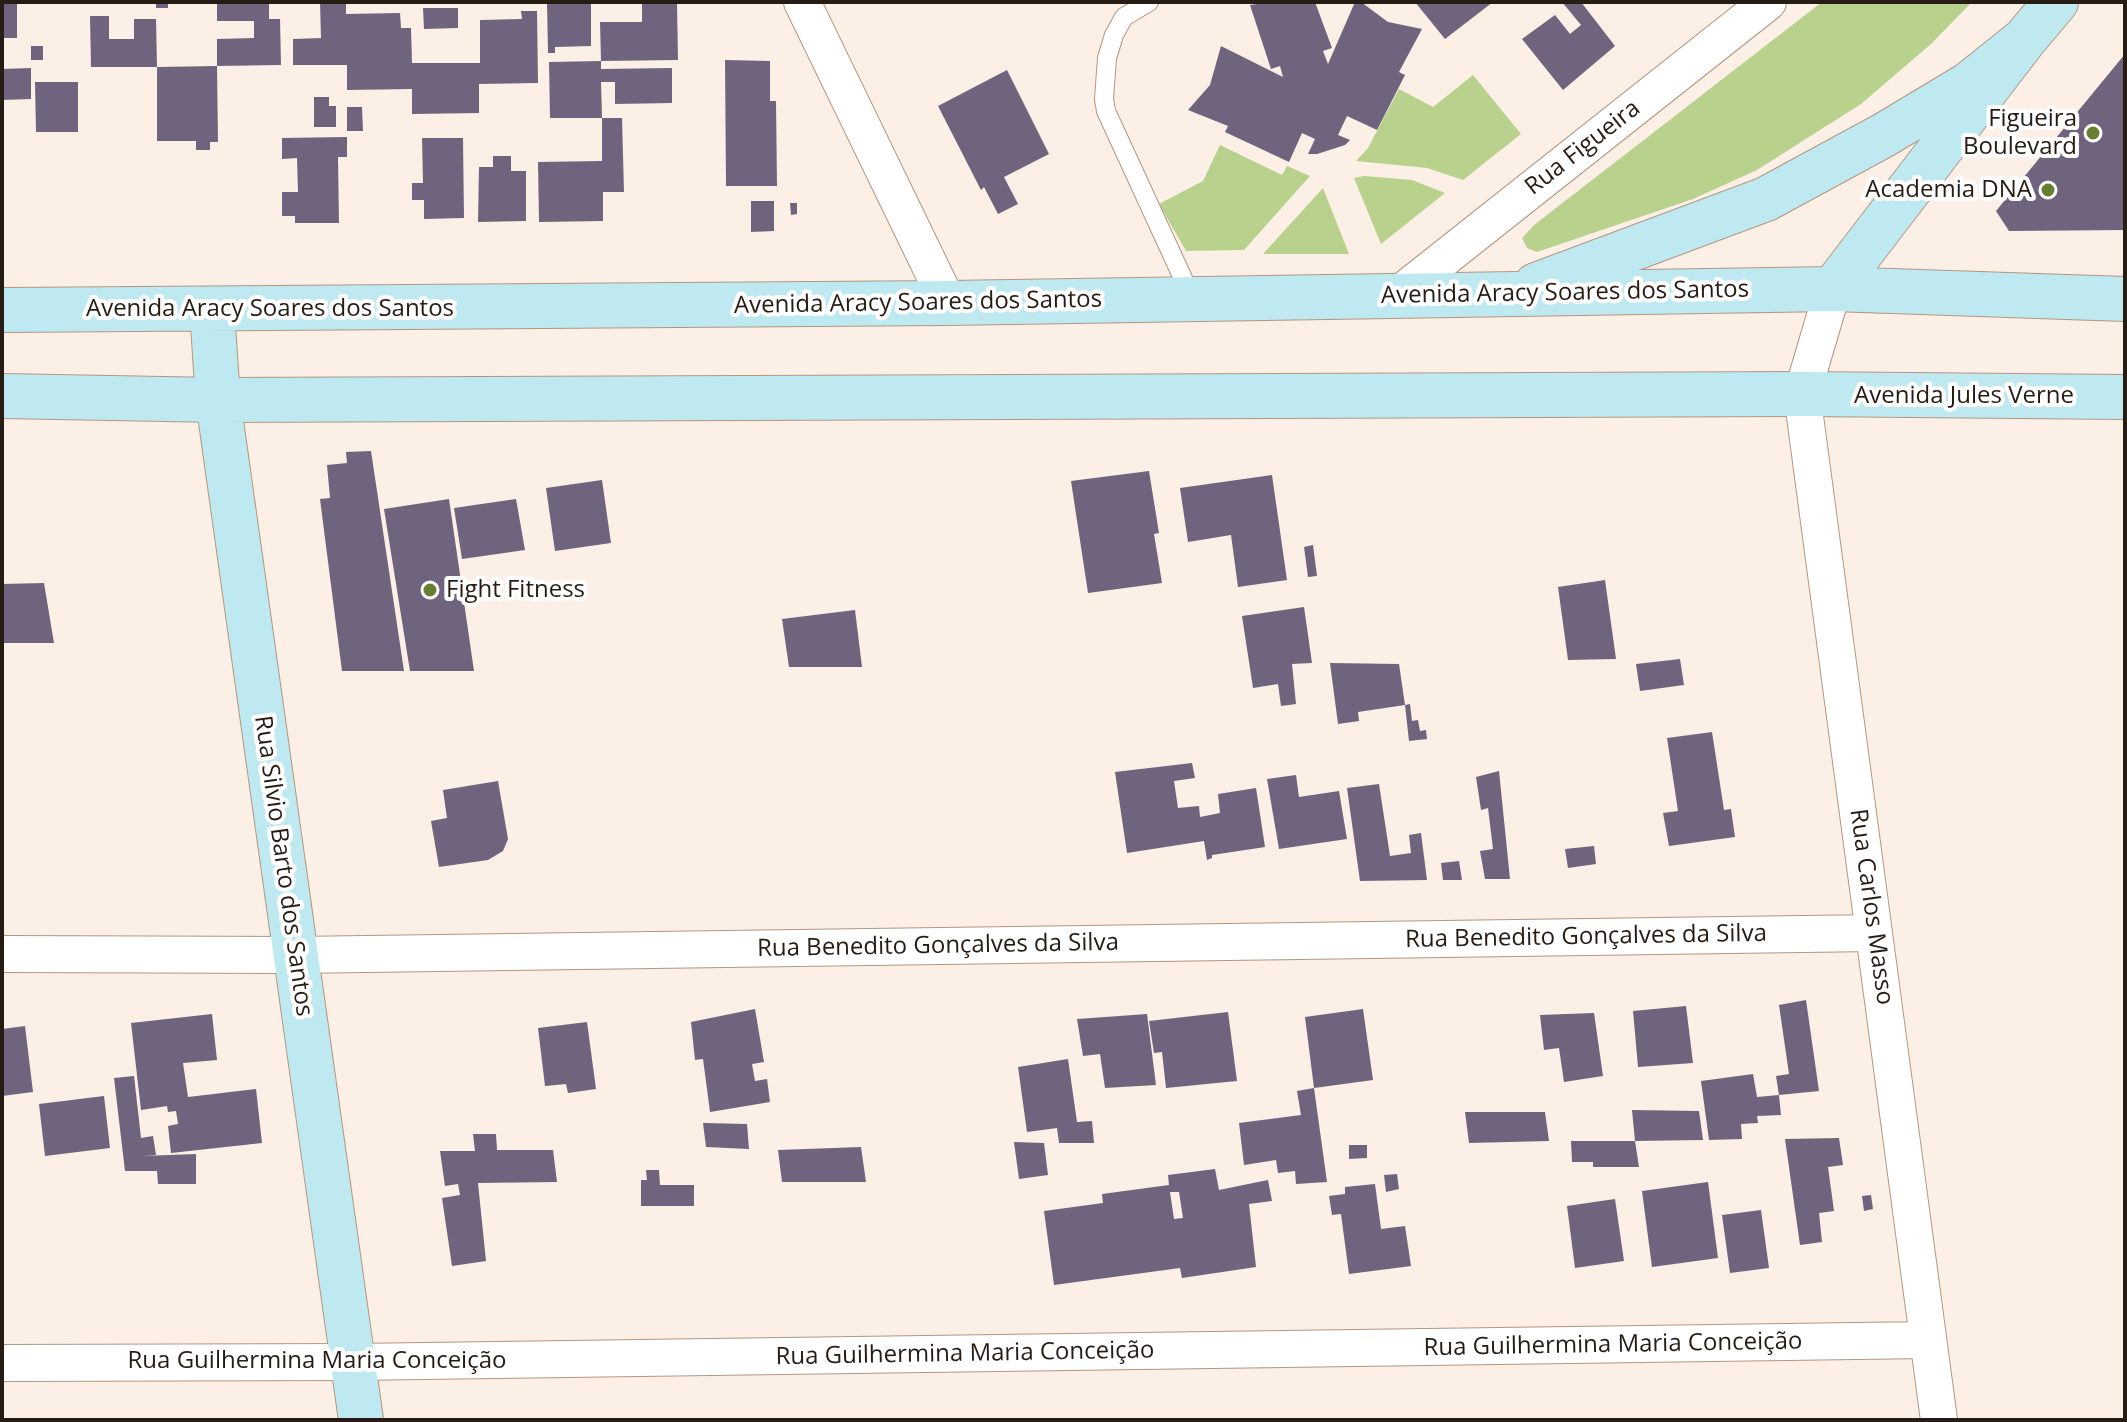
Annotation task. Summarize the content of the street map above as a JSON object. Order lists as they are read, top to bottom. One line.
{"streets":{"main road":["Avenida Aracy Soares dos Santos","Avenida Jules Verne","Rua Silvio Barto dos Santos"],"street":["Rua Figueira","Rua Carlos Masso","Rua Benedito Gonçalves da Silva","Rua Guilhermina Maria Conceição"]},"crossings":[["Rua Figueira","Avenida Aracy Soares dos Santos"],["Avenida Aracy Soares dos Santos","Rua Silvio Barto dos Santos"],["Avenida Jules Verne","Rua Carlos Masso"],["Rua Silvio Barto dos Santos","Rua Benedito Gonçalves da Silva"],["Rua Silvio Barto dos Santos","Rua Guilhermina Maria Conceição"],["Rua Carlos Masso","Rua Benedito Gonçalves da Silva"],["Rua Carlos Masso","Rua Guilhermina Maria Conceição"]],"places":["Figueira Boulevard","Academia DNA","Fight Fitness"]}
